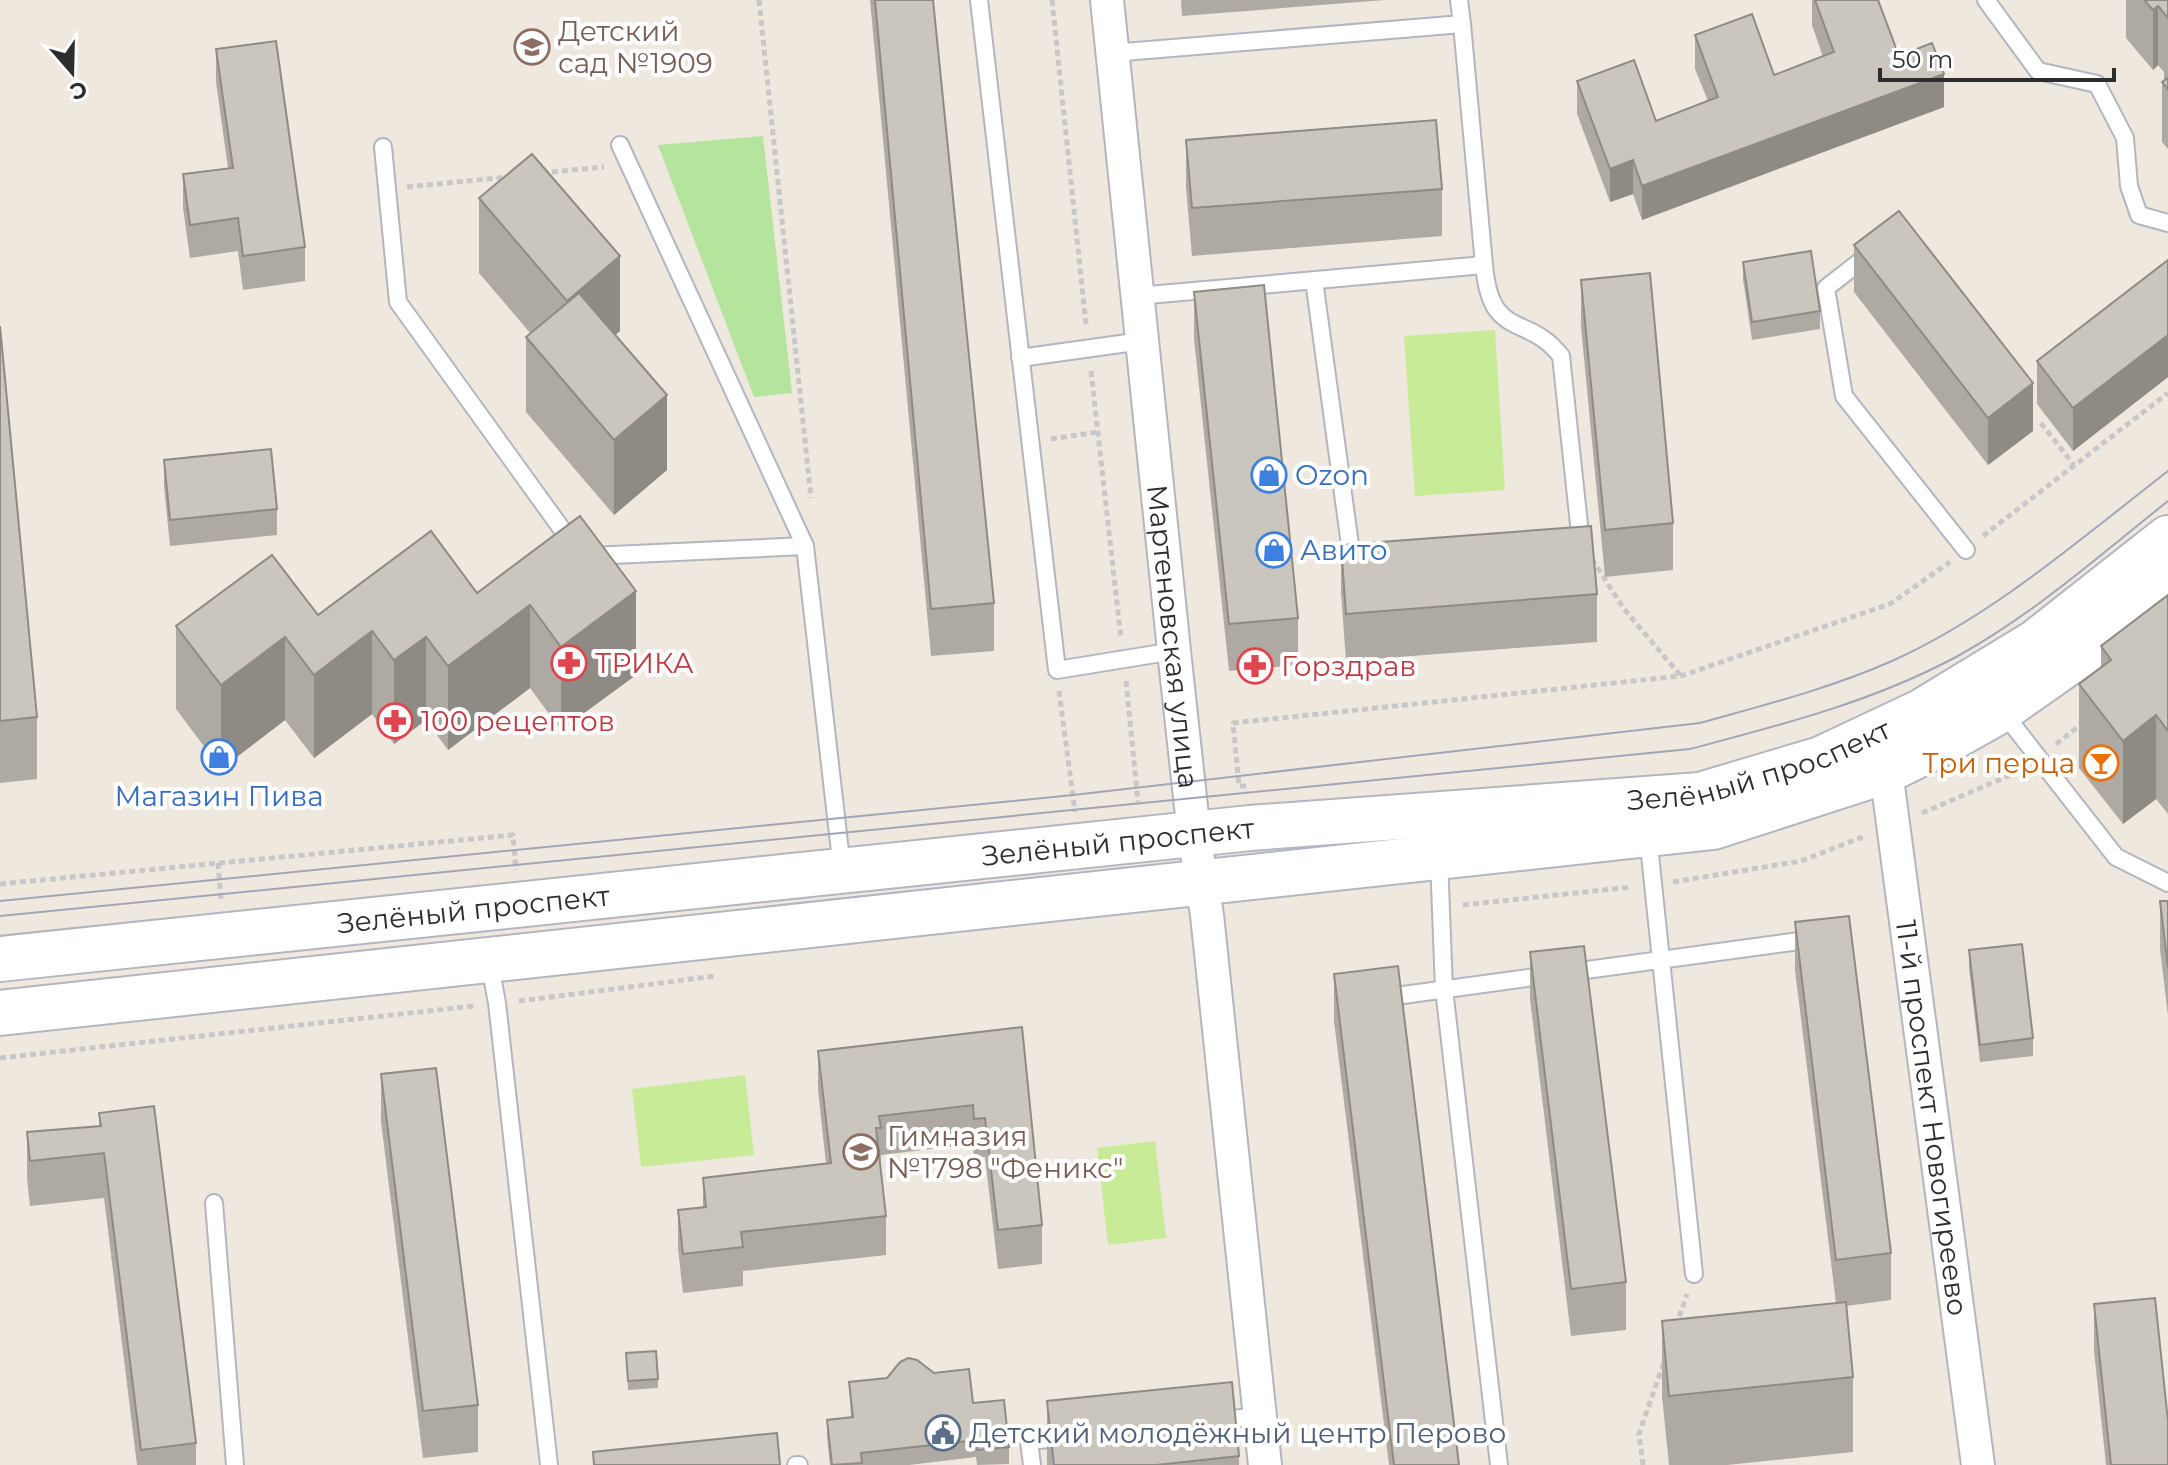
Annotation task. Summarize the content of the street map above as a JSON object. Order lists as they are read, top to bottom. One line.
{"streets":{"main road":["Зелёный проспект"],"street":["Мартеновская улица","11-й проспект Новогиреево"]},"crossings":[["Мартеновская улица","Зелёный проспект"],["Зелёный проспект","11-й проспект Новогиреево"]],"places":{"school or university":["Детский сад №1909","Гимназия №1798 \"Феникс\""],"shop":["Ozon","Авито","Магазин Пива"],"pharmacy":["ТРИКА","Горздрав","100 рецептов"],"bar":["Три перца"],"public building":["Детский молодёжный центр Перово"]},"scale_bar":"50 m","north":"bottom"}
